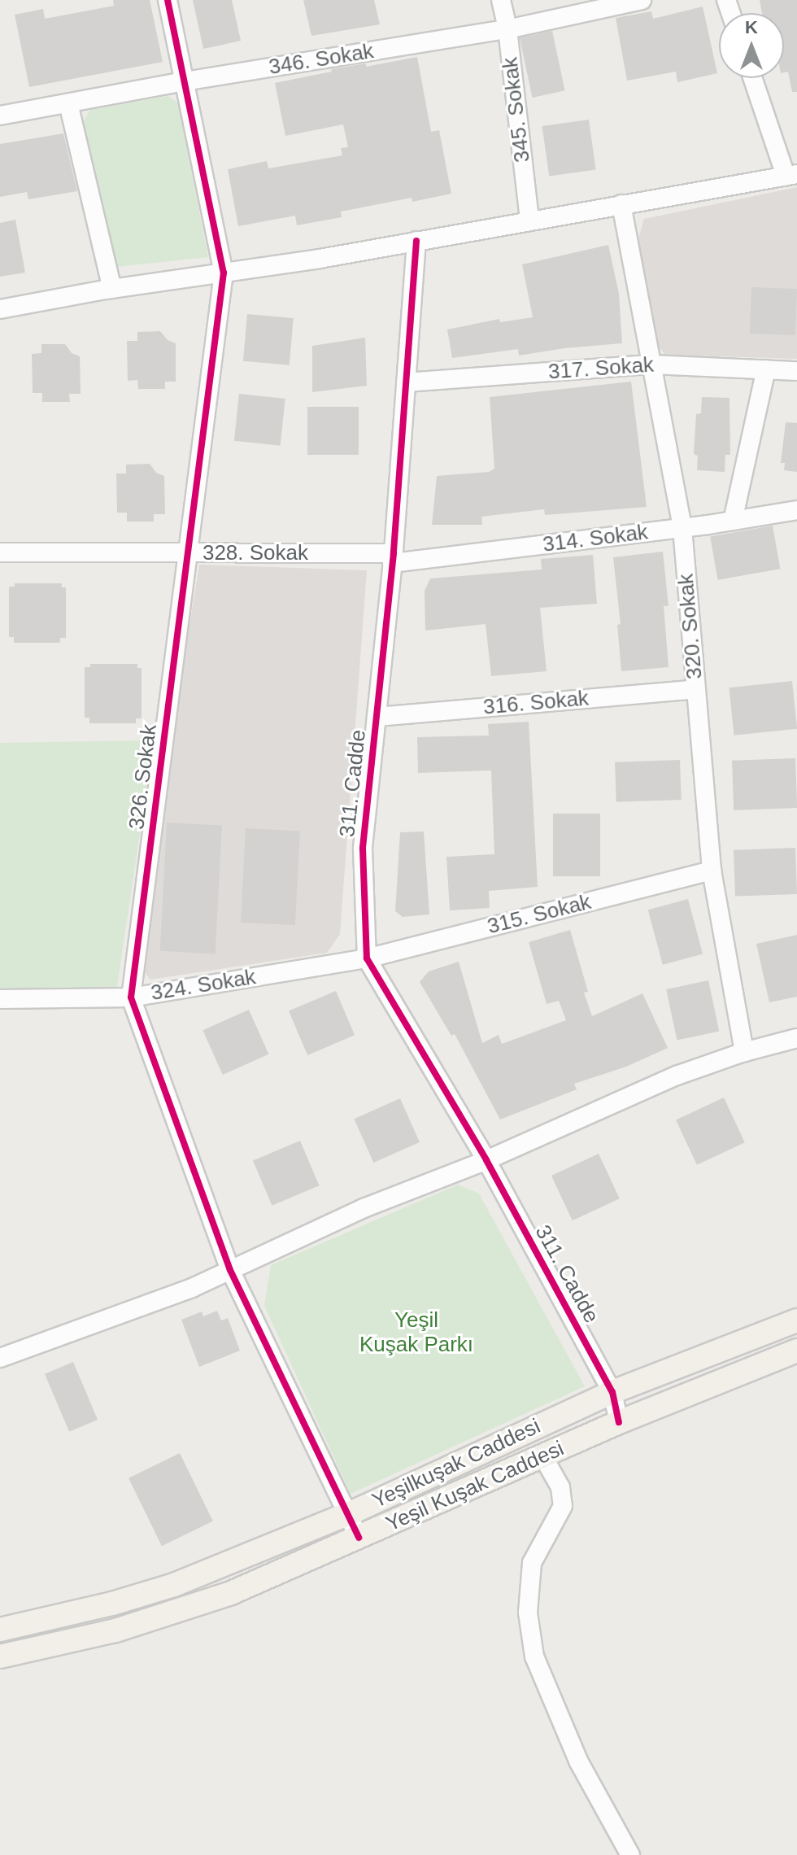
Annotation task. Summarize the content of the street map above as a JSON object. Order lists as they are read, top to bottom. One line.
{"streets":{"main road":["Yeşilkuşak Caddesi","Yeşil Kuşak Caddesi"],"street":["346. Sokak","345. Sokak","317. Sokak","314. Sokak","328. Sokak","320. Sokak","316. Sokak","326. Sokak","311. Cadde","315. Sokak","324. Sokak"]},"crossings":[["346. Sokak","345. Sokak"],["346. Sokak","326. Sokak"],["317. Sokak","320. Sokak"],["317. Sokak","311. Cadde"],["314. Sokak","328. Sokak"],["314. Sokak","320. Sokak"],["314. Sokak","311. Cadde"],["328. Sokak","326. Sokak"],["328. Sokak","311. Cadde"],["320. Sokak","316. Sokak"],["320. Sokak","315. Sokak"],["316. Sokak","311. Cadde"],["326. Sokak","324. Sokak"],["326. Sokak","Yeşilkuşak Caddesi"],["326. Sokak","Yeşil Kuşak Caddesi"],["311. Cadde","315. Sokak"],["311. Cadde","324. Sokak"],["311. Cadde","Yeşilkuşak Caddesi"],["311. Cadde","Yeşil Kuşak Caddesi"],["315. Sokak","324. Sokak"]],"parks":["Yeşil Kuşak Parkı"],"north":"top"}
